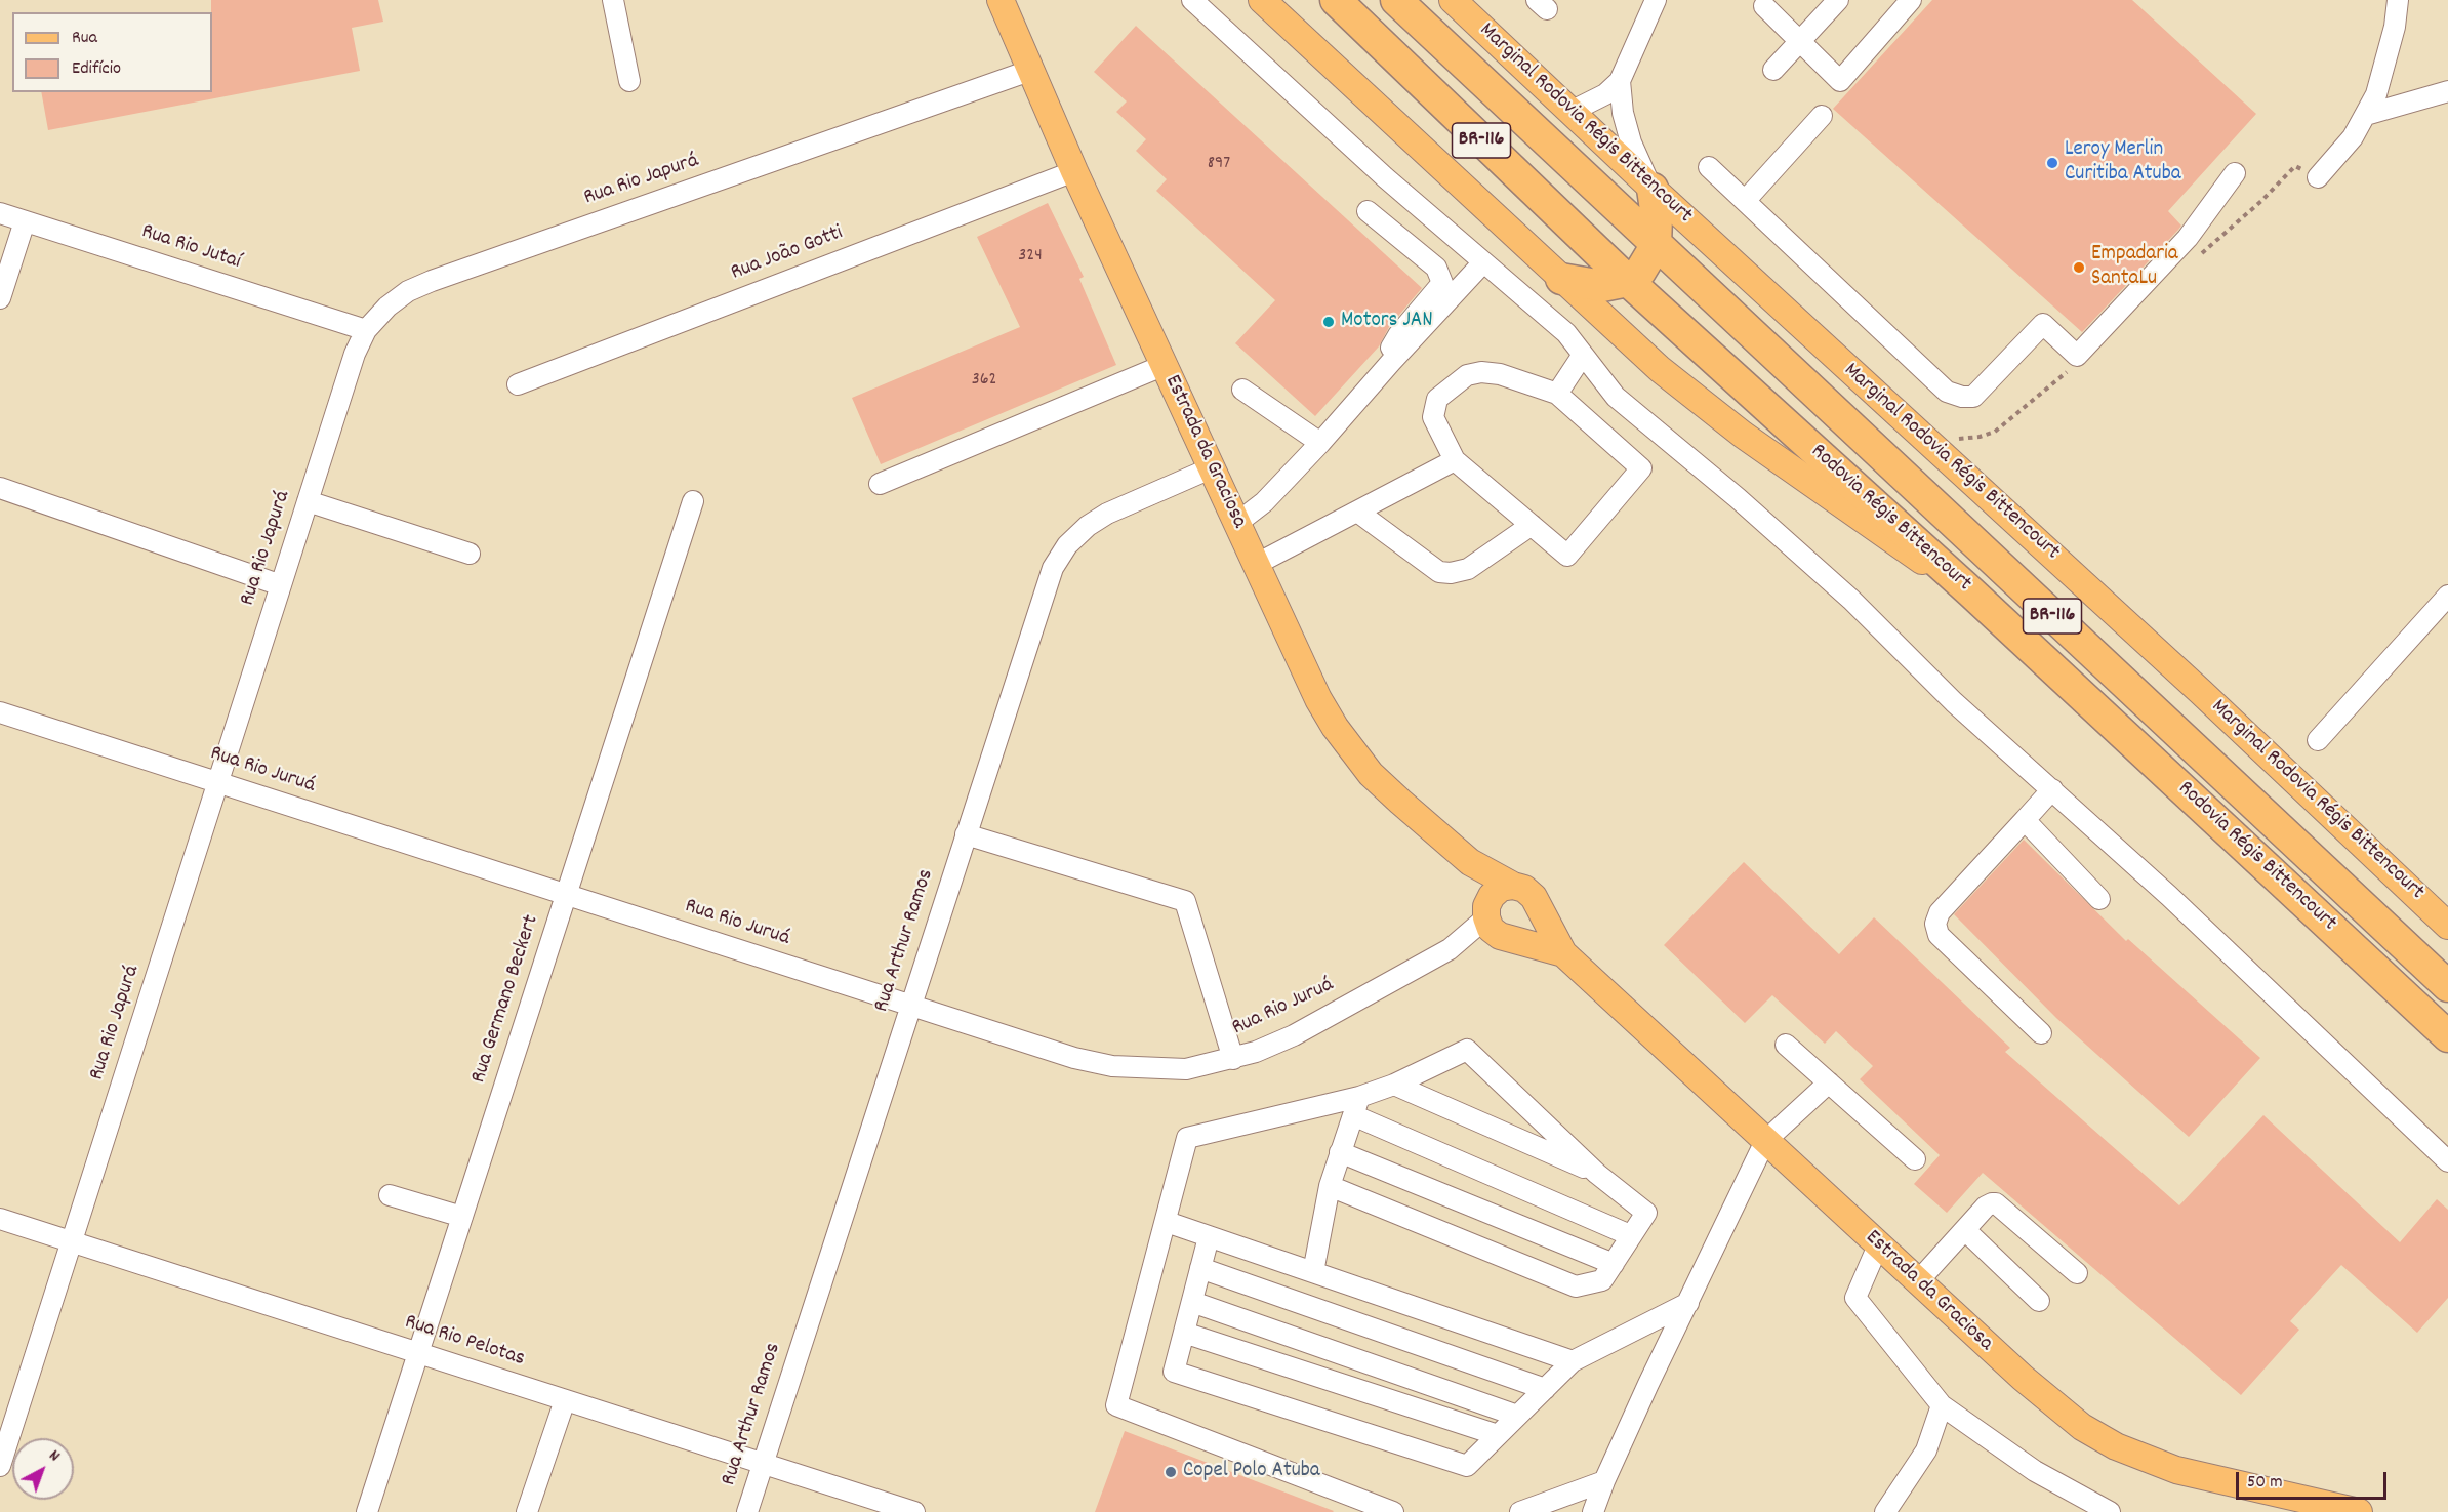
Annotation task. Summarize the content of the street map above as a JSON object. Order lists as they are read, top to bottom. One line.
{"streets":{"highway":["BR-116","Rodovia Régis Bittencourt"],"main road":["Marginal Rodovia Régis Bittencourt","Estrada da Graciosa"],"street":["Rua Rio Japurá","Rua Rio Jutaí","Rua João Gotti","Rua Rio Juruá","Rua Arthur Ramos","Rua Germano Beckert","Rua Rio Pelotas"]},"crossings":[["Rua Rio Japurá","Rua Rio Jutaí"],["Rua Rio Japurá","Estrada da Graciosa"],["Rua Rio Japurá","Rua Rio Juruá"],["Rua Rio Japurá","Rua Rio Pelotas"],["Rua João Gotti","Estrada da Graciosa"],["Estrada da Graciosa","Rua Rio Juruá"],["Estrada da Graciosa","Rua Arthur Ramos"],["Rua Rio Juruá","Rua Arthur Ramos"],["Rua Rio Juruá","Rua Germano Beckert"],["Rua Arthur Ramos","Rua Rio Pelotas"],["Rua Germano Beckert","Rua Rio Pelotas"]],"places":["Leroy Merlin Curitiba Atuba","Empadaria SantaLu","Motors JAN","Copel Polo Atuba"],"house_numbers":["897","324","362"],"legend":["Rua","Edifício"],"scale_bar":"50 m","north":"top right"}
